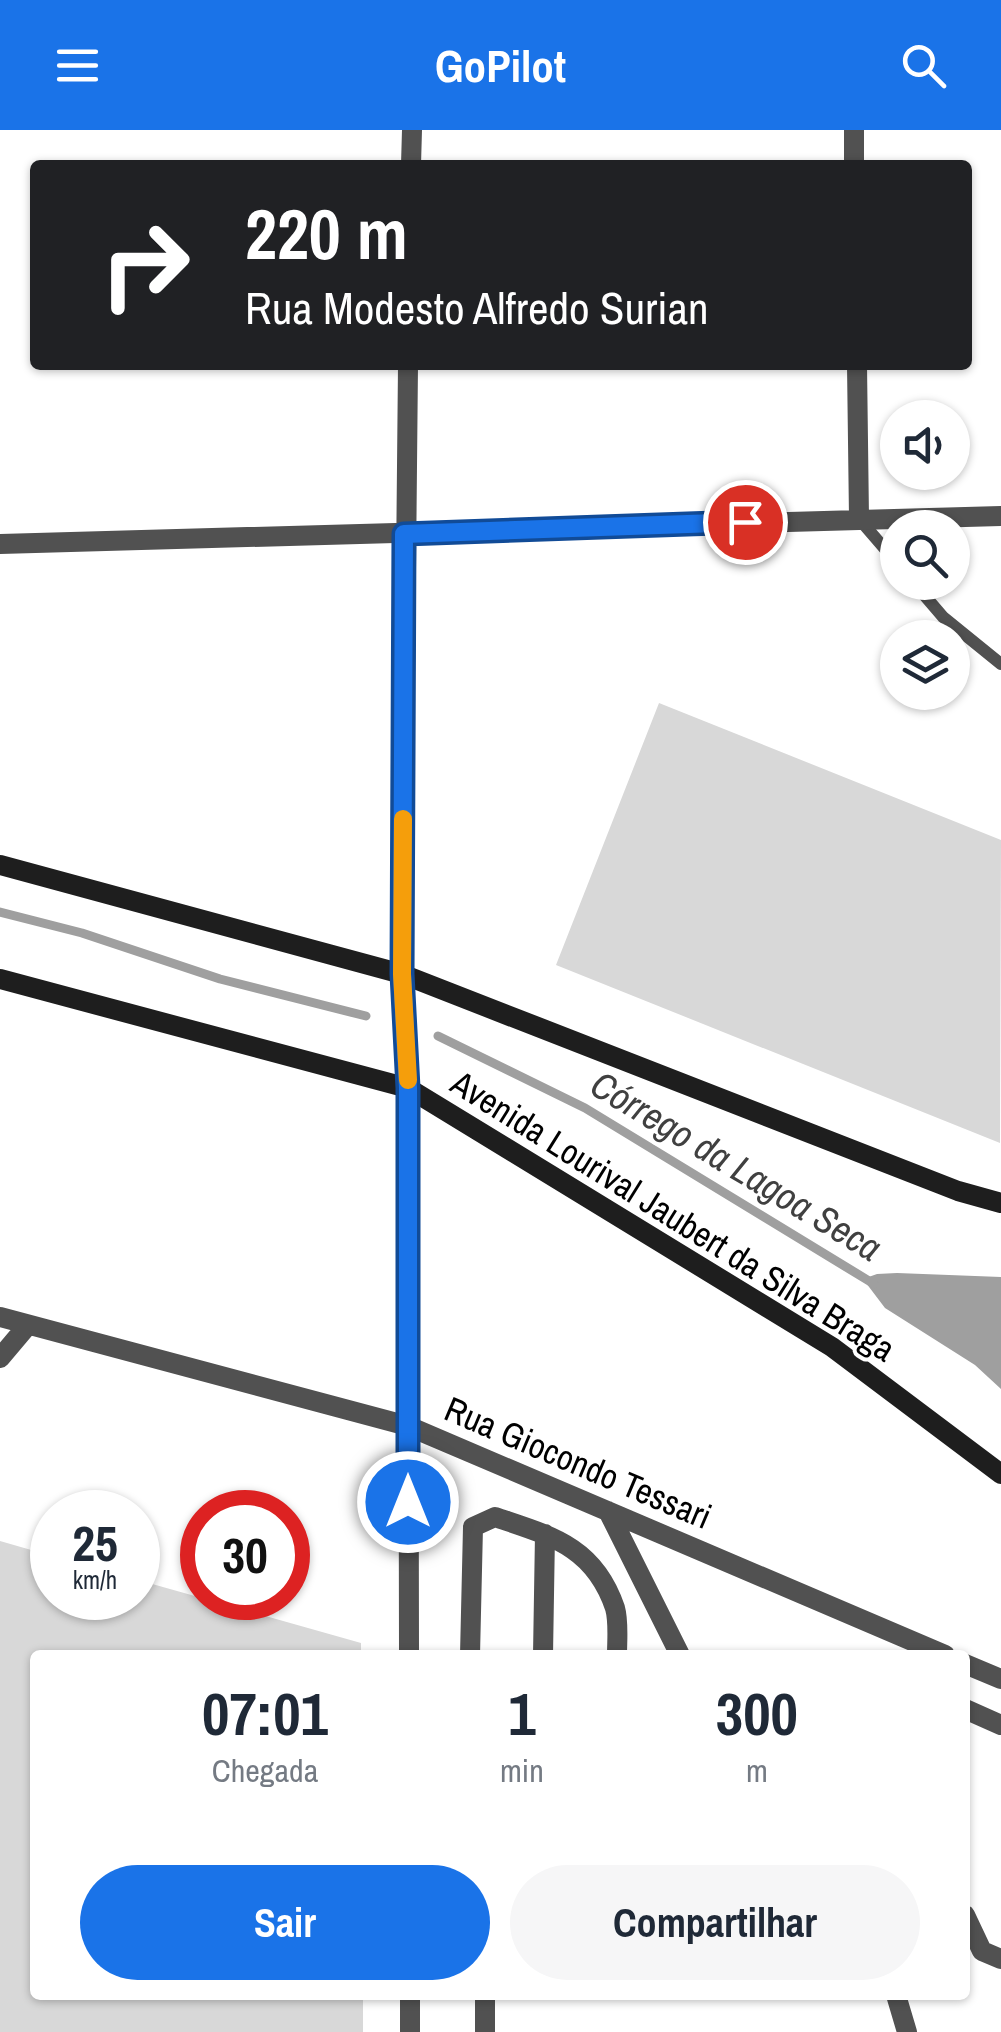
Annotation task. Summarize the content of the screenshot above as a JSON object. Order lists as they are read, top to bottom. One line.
{"streets":{"street":["Avenida Lourival Jaubert da Silva Braga","Rua Giocondo Tessari"]},"water":["Córrego da Lagoa Seca"],"page":{"header":"GoPilot","turn":["220 m","Rua Modesto Alfredo Surian"],"speed":"25 km/h","limit":"30","eta":["07:01","Chegada","1","min","300","m"],"buttons":["Sair","Compartilhar"]}}
